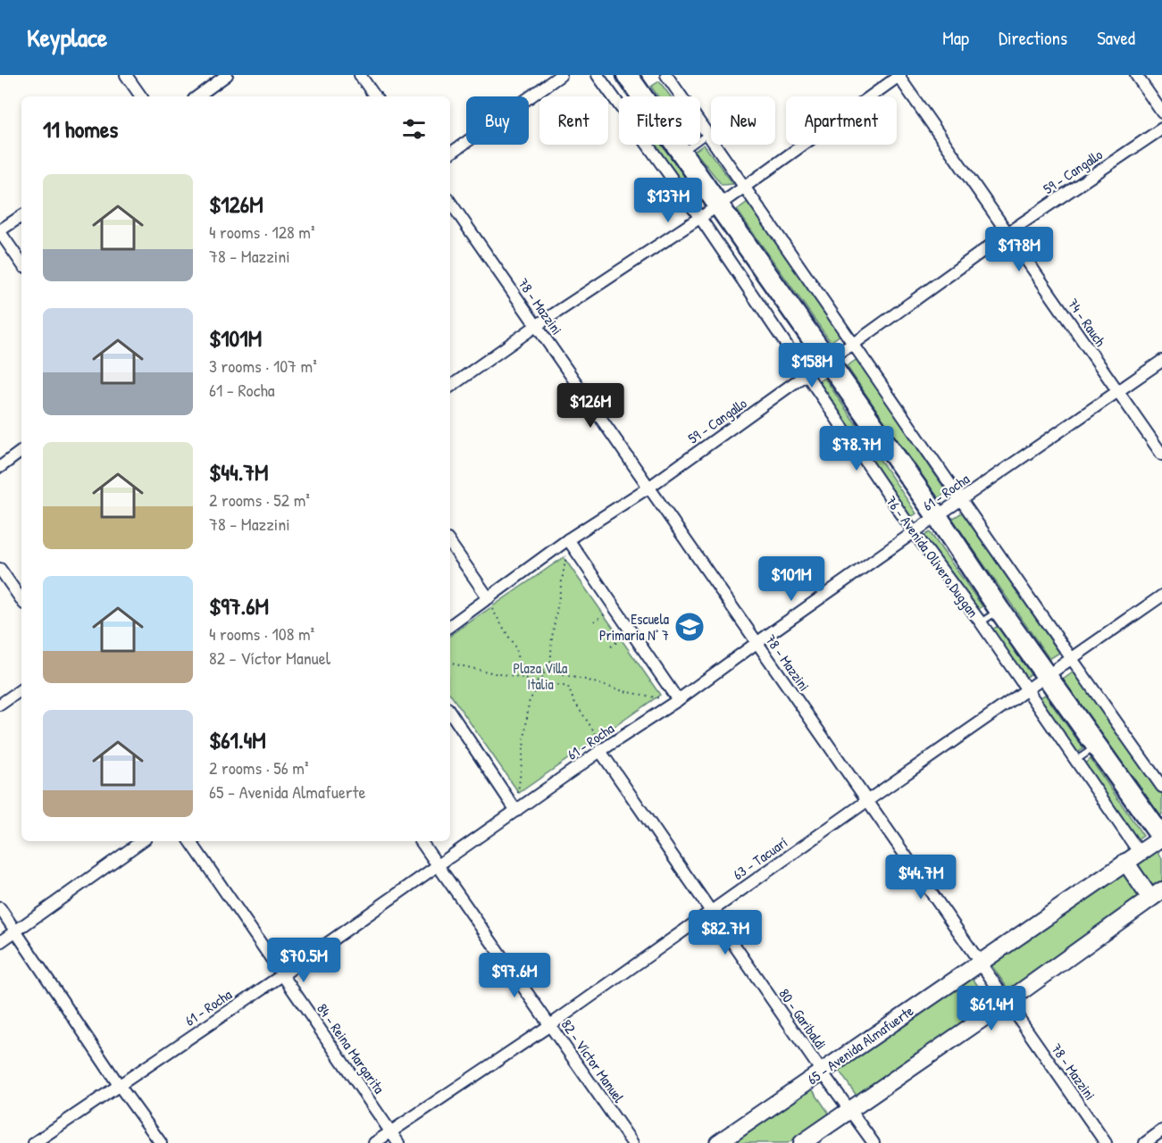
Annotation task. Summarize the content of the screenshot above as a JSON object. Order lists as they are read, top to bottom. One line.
{"streets":{"highway":["76 - Avenida Olivero Duggan"],"main road":["65 - Avenida Almafuerte"],"street":["59 - Cangallo","78 - Mazzini","74 - Rauch","61 - Rocha","63 - Tacuarí","80 - Garibaldi","84 - Reina Margarita","82 - Víctor Manuel"]},"crossings":[["59 - Cangallo","78 - Mazzini"],["59 - Cangallo","74 - Rauch"],["59 - Cangallo","76 - Avenida Olivero Duggan"],["78 - Mazzini","61 - Rocha"],["78 - Mazzini","63 - Tacuarí"],["78 - Mazzini","65 - Avenida Almafuerte"],["74 - Rauch","61 - Rocha"],["61 - Rocha","76 - Avenida Olivero Duggan"],["61 - Rocha","80 - Garibaldi"],["61 - Rocha","84 - Reina Margarita"],["61 - Rocha","82 - Víctor Manuel"],["76 - Avenida Olivero Duggan","63 - Tacuarí"],["76 - Avenida Olivero Duggan","65 - Avenida Almafuerte"],["63 - Tacuarí","80 - Garibaldi"],["63 - Tacuarí","84 - Reina Margarita"],["63 - Tacuarí","82 - Víctor Manuel"],["80 - Garibaldi","65 - Avenida Almafuerte"]],"parks":["Plaza Villa Italia"],"places":{"school or university":["Escuela Primaria N° 7"]},"page":{"header":"Keyplace","nav":["Map","Directions","Saved"],"chip":["Buy","Rent","Filters","New","Apartment"],"heading":"11 homes","list":[{"name":"$126M","note":"4 rooms · 128 m² · 78 - Mazzini"},{"name":"$101M","note":"3 rooms · 107 m² · 61 - Rocha"},{"name":"$44.7M","note":"2 rooms · 52 m² · 78 - Mazzini"},{"name":"$97.6M","note":"4 rooms · 108 m² · 82 - Víctor Manuel"},{"name":"$61.4M","note":"2 rooms · 56 m² · 65 - Avenida Almafuerte"}],"price":["$137M","$178M","$158M","$126M","$78.7M","$101M","$44.7M","$82.7M","$70.5M","$97.6M","$61.4M"]}}
